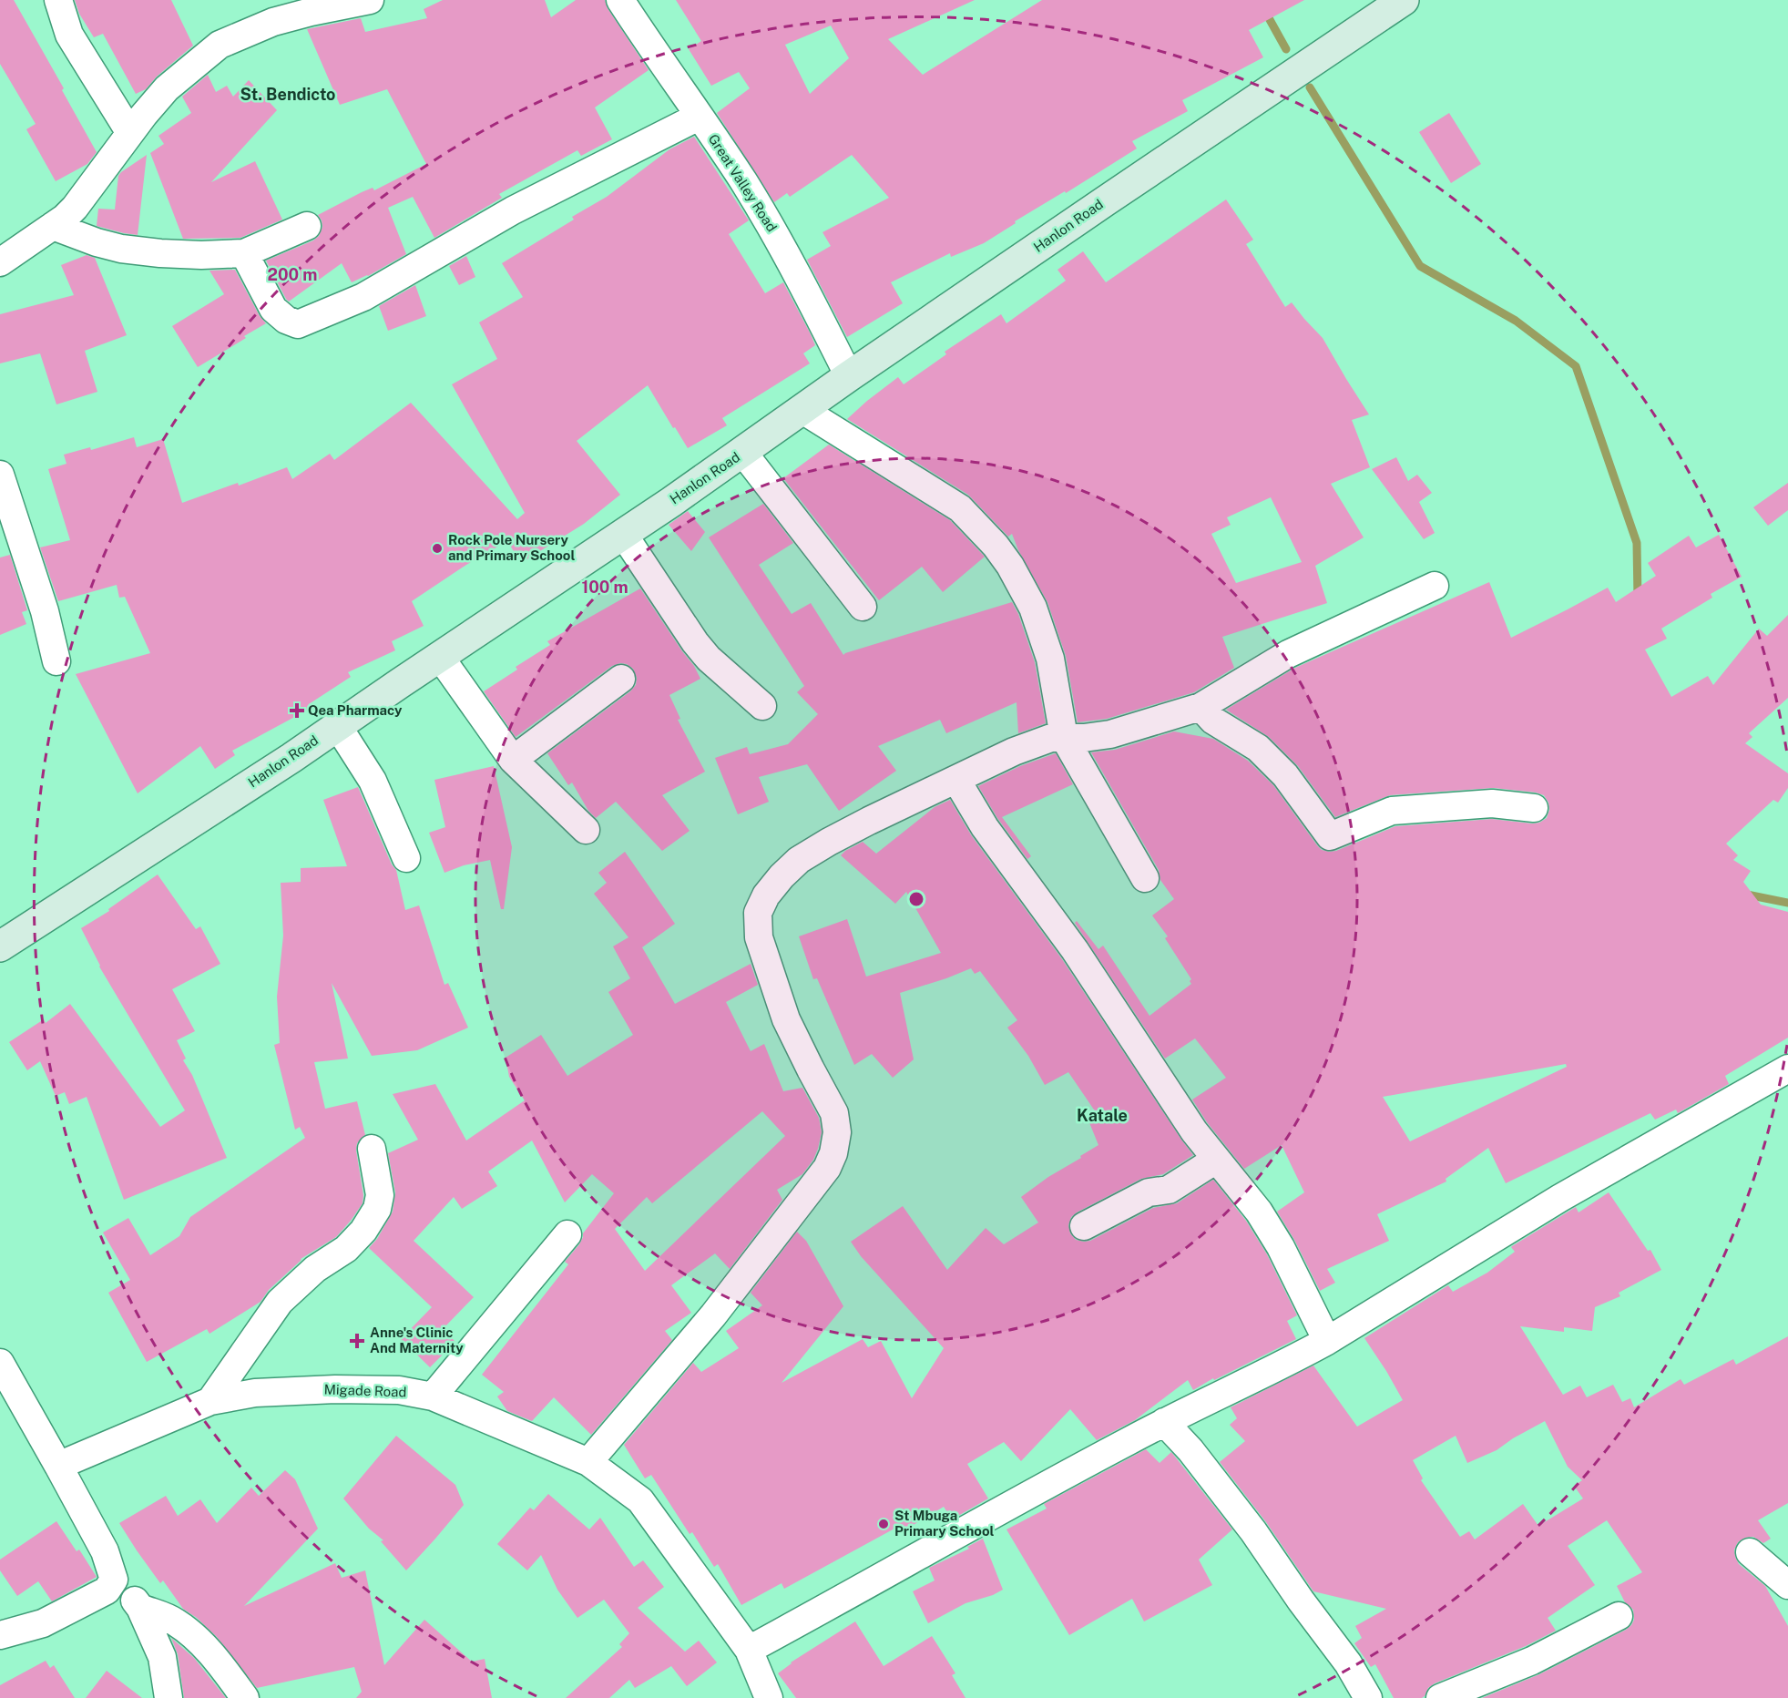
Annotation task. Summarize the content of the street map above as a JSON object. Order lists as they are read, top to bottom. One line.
{"streets":{"main road":["Hanlon Road"],"street":["Great Valley Road","Migade Road"]},"crossings":[["Great Valley Road","Hanlon Road"]],"districts":["St. Bendicto","Katale"],"places":{"other":["Rock Pole Nursery and Primary School","St Mbuga Primary School"],"health":["Qea Pharmacy","Anne's Clinic And Maternity"]},"rings":["200 m","100 m"]}
